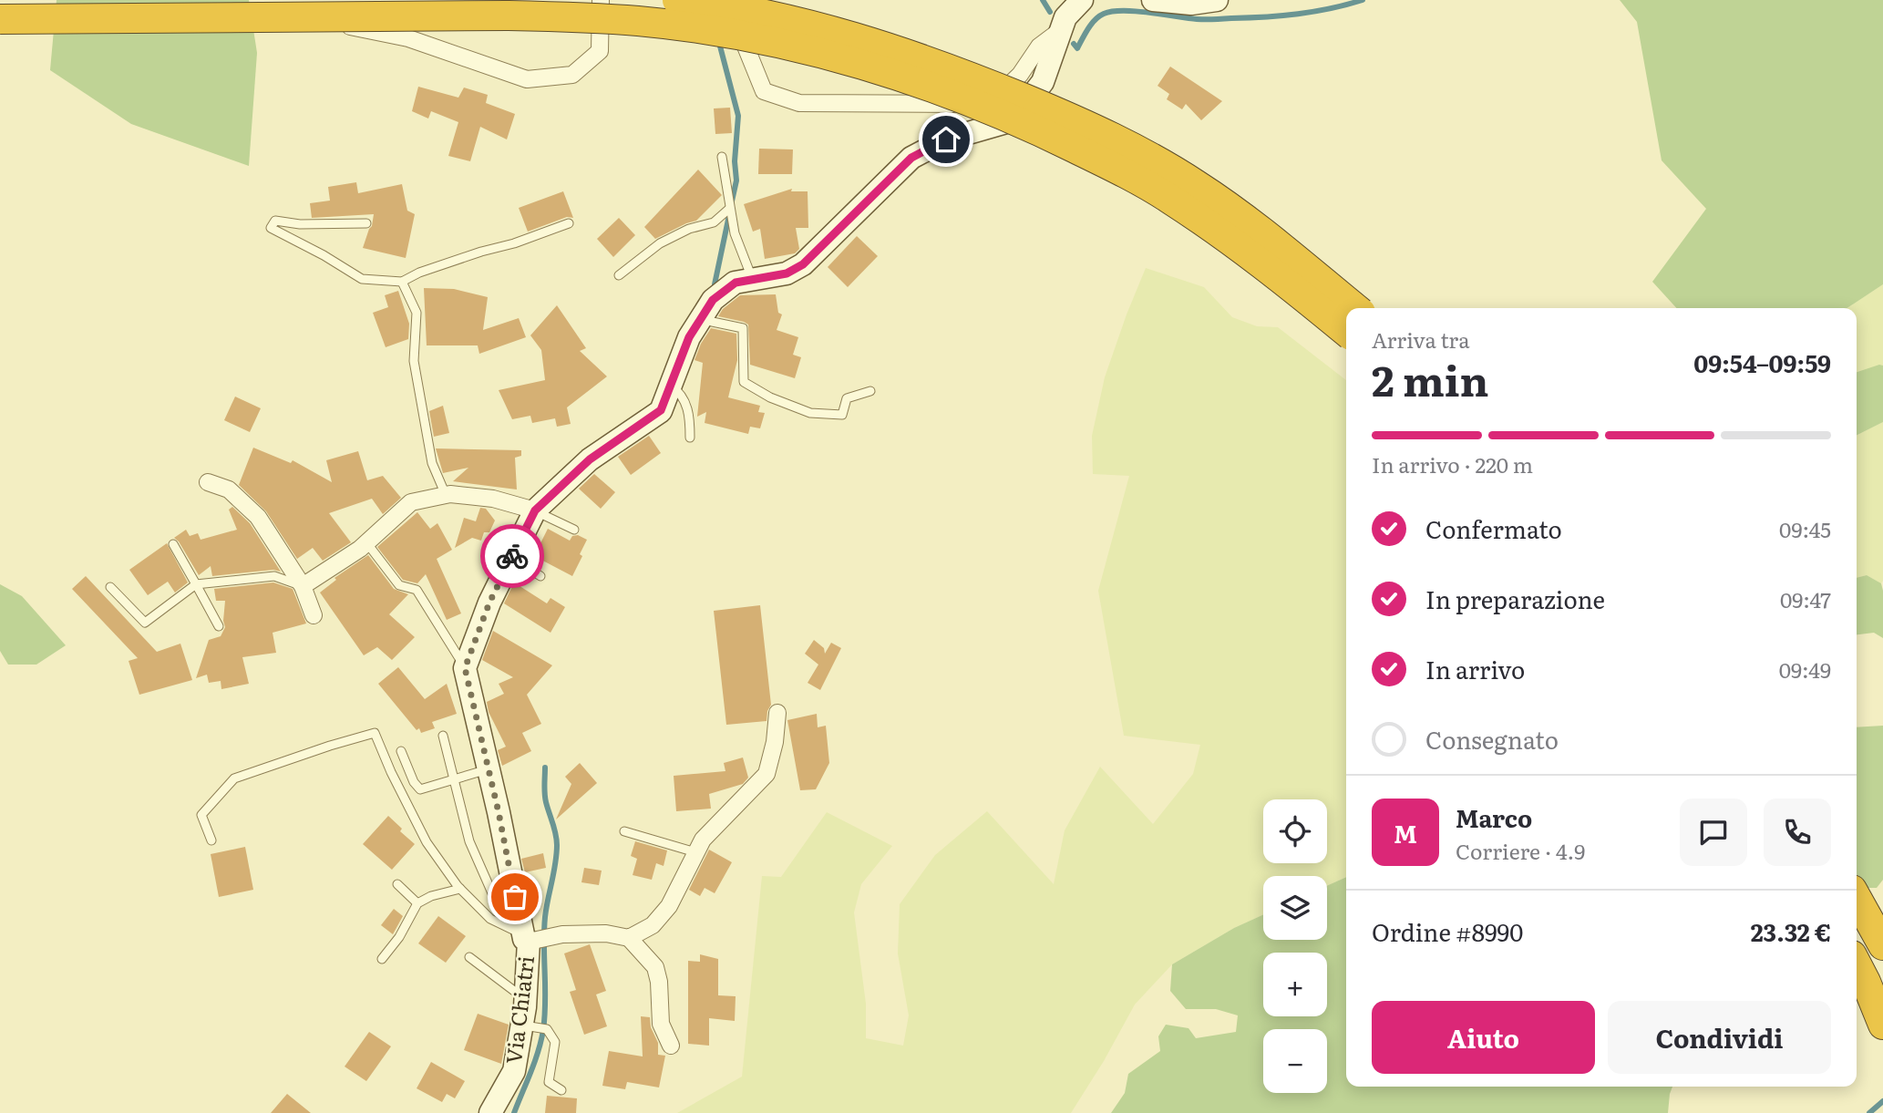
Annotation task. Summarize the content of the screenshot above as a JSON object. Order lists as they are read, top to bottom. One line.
{"streets":{"street":["Via Chiatri"]},"page":{"heading":["2 min","Arriva tra","09:54–09:59"],"panel":["Marco","Corriere · 4.9","Ordine #8990","23.32 €"],"bar":"In arrivo · 220 m","list":[["Confermato","09:45"],["In preparazione","09:47"],["In arrivo","09:49"],"Consegnato"],"round":"M","map_buttons":["+","−"],"buttons":["Aiuto","Condividi"]}}
